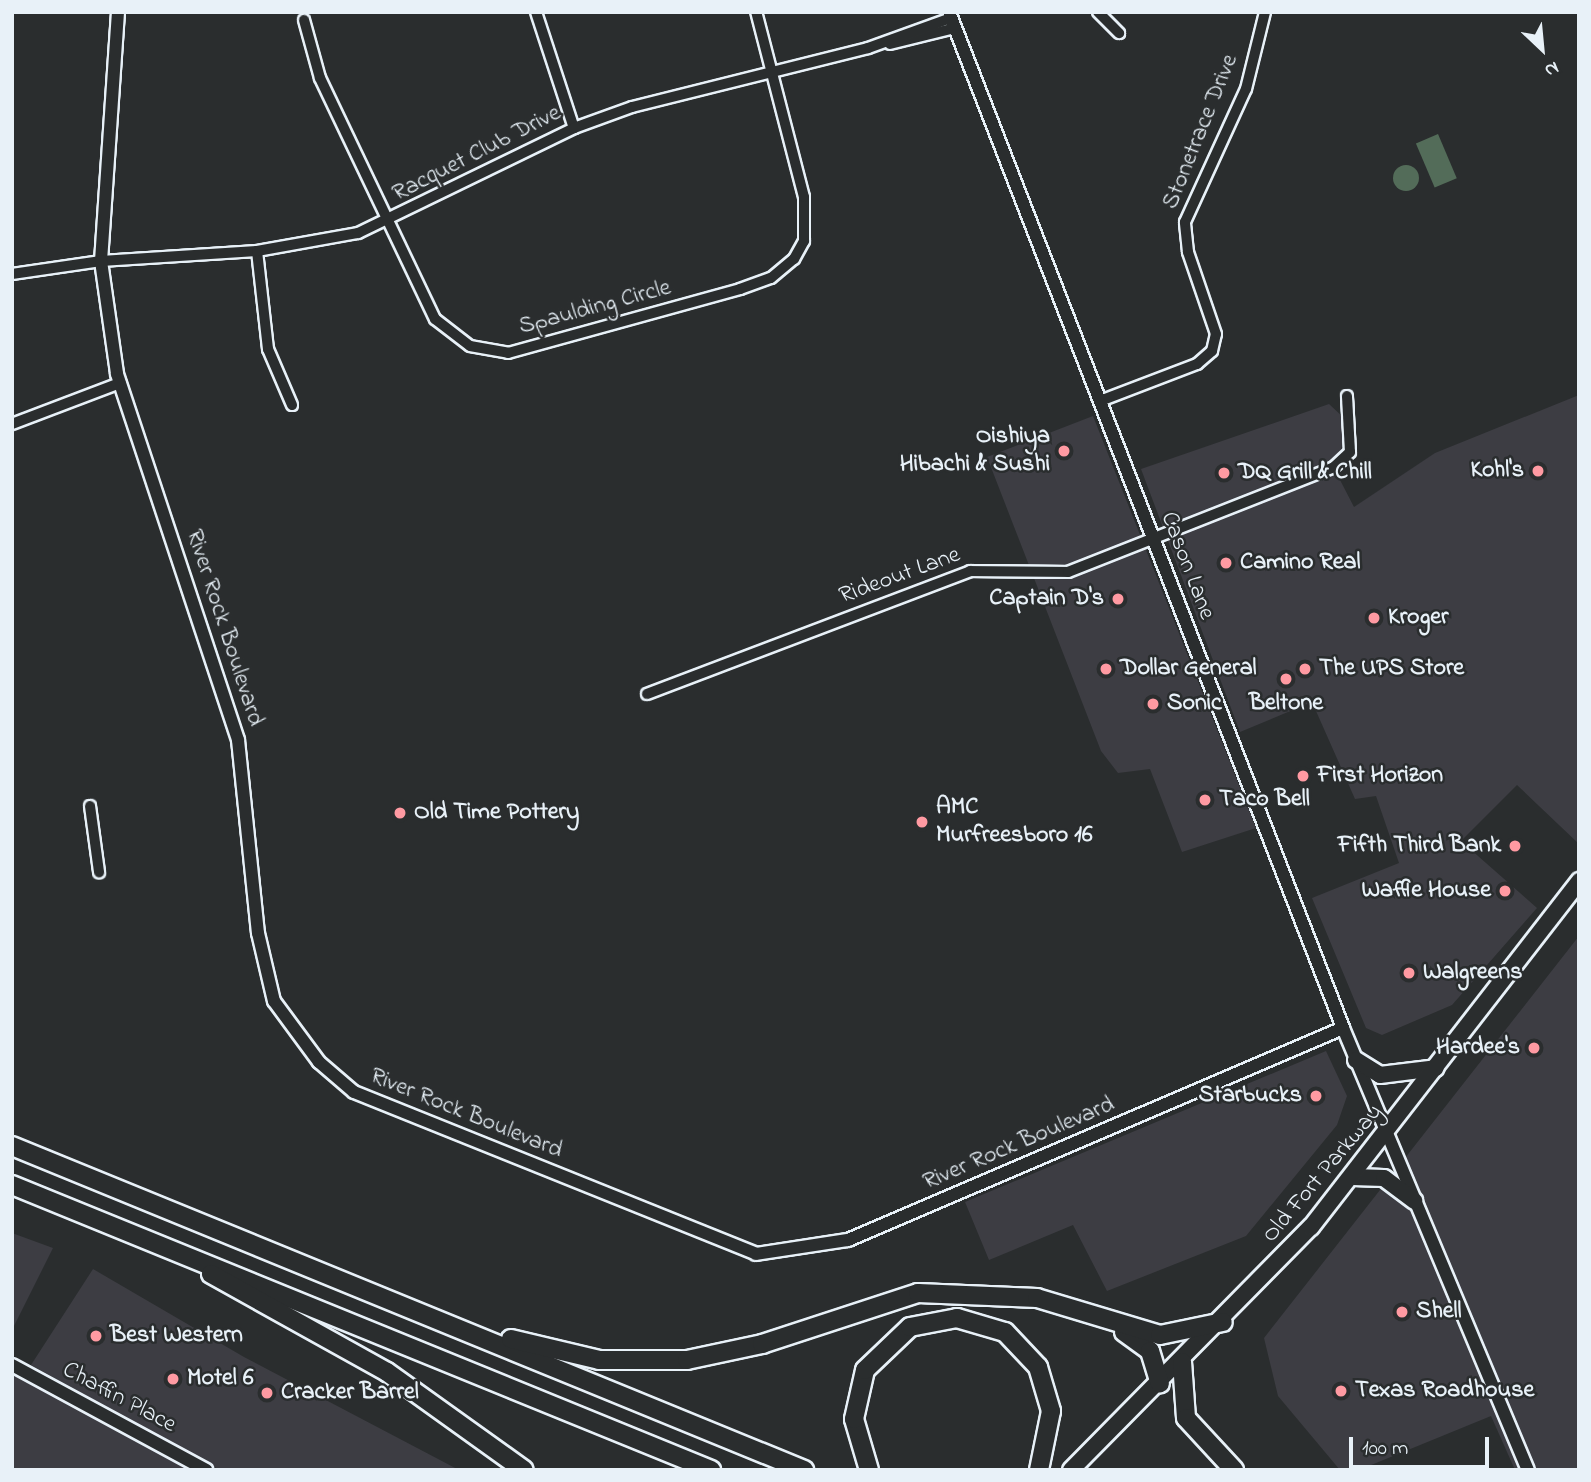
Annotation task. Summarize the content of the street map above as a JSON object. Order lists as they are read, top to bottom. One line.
{"streets":{"main road":["Old Fort Parkway"],"street":["Stonetrace Drive","Racquet Club Drive","Spaulding Circle","Cason Lane","Rideout Lane","River Rock Boulevard","Chaffin Place"]},"crossings":[["Stonetrace Drive","Cason Lane"],["Racquet Club Drive","Spaulding Circle"],["Racquet Club Drive","Cason Lane"],["Racquet Club Drive","River Rock Boulevard"],["Cason Lane","Rideout Lane"],["Cason Lane","River Rock Boulevard"],["Cason Lane","Old Fort Parkway"]],"places":["Oishiya Hibachi & Sushi","Kohl's","DQ Grill & Chill","Camino Real","Captain D's","Kroger","Dollar General","The UPS Store","Beltone","Sonic","First Horizon","Taco Bell","Old Time Pottery","AMC Murfreesboro 16","Fifth Third Bank","Waffle House","Walgreens","Hardee's","Starbucks","Shell","Best Western","Motel 6","Texas Roadhouse","Cracker Barrel"],"scale_bar":"100 m","north":"bottom right"}
